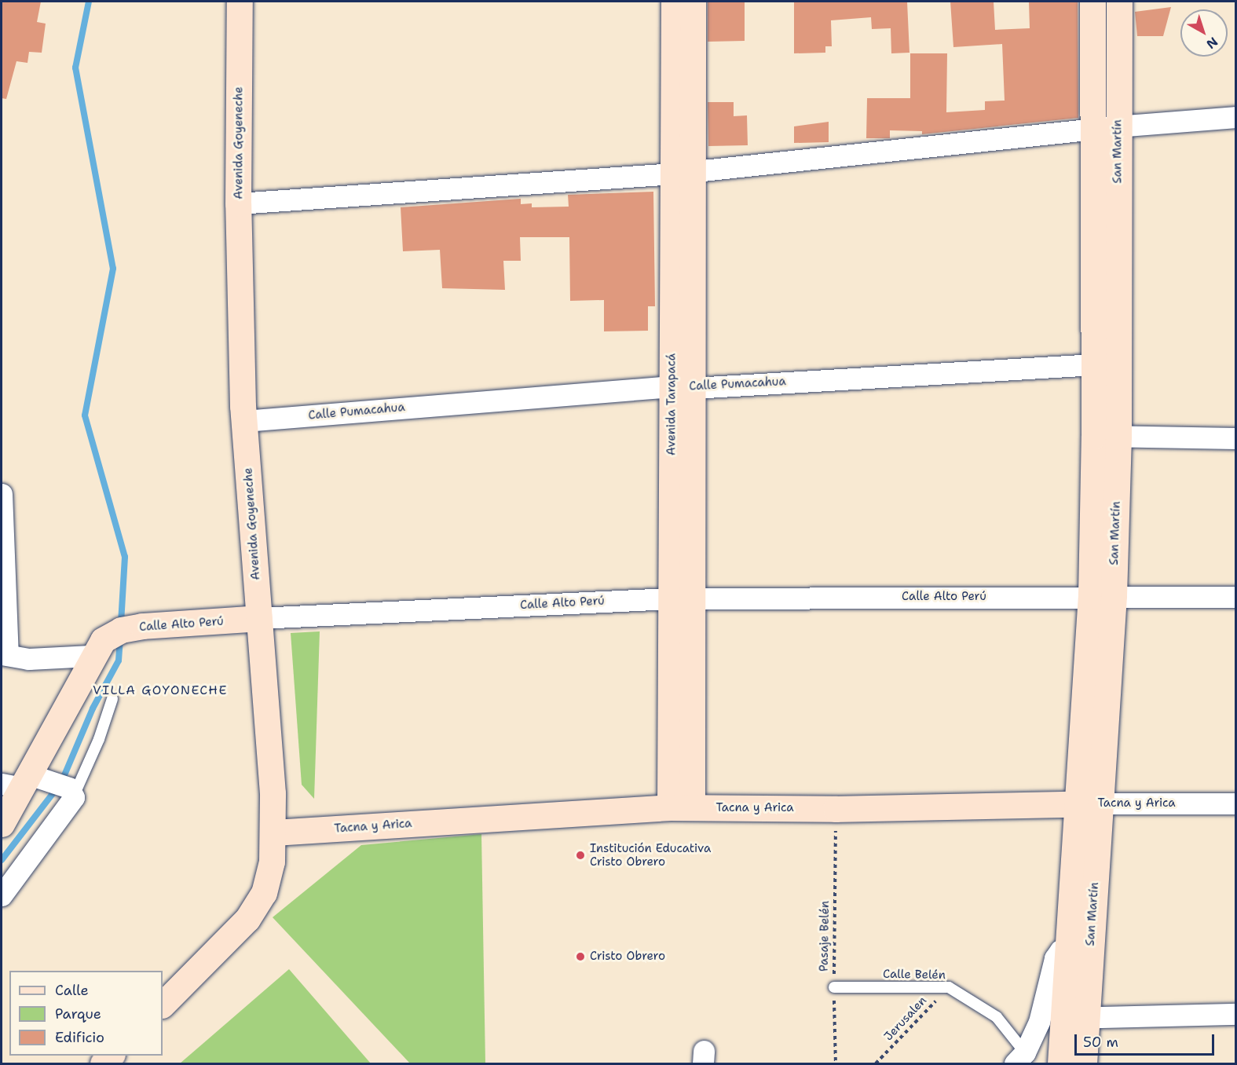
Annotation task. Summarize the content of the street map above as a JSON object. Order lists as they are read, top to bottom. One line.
{"streets":{"street":["Avenida Goyeneche","San Martín","Calle Pumacahua","Avenida Tarapacá","Calle Alto Perú","Tacna y Arica"],"lane":["Calle Belén"],"path":["Pasaje Belén","Jerusalen"]},"crossings":[["Avenida Goyeneche","Calle Pumacahua"],["Avenida Goyeneche","Calle Alto Perú"],["Avenida Goyeneche","Tacna y Arica"],["San Martín","Calle Pumacahua"],["San Martín","Calle Alto Perú"],["San Martín","Tacna y Arica"],["Calle Pumacahua","Avenida Tarapacá"],["Avenida Tarapacá","Calle Alto Perú"],["Avenida Tarapacá","Tacna y Arica"],["Tacna y Arica","Pasaje Belén"],["Pasaje Belén","Calle Belén"],["Calle Belén","Jerusalen"]],"districts":["VILLA GOYONECHE"],"places":["Institución Educativa Cristo Obrero","Cristo Obrero"],"legend":["Calle","Parque","Edificio"],"scale_bar":"50 m","north":"bottom right"}
